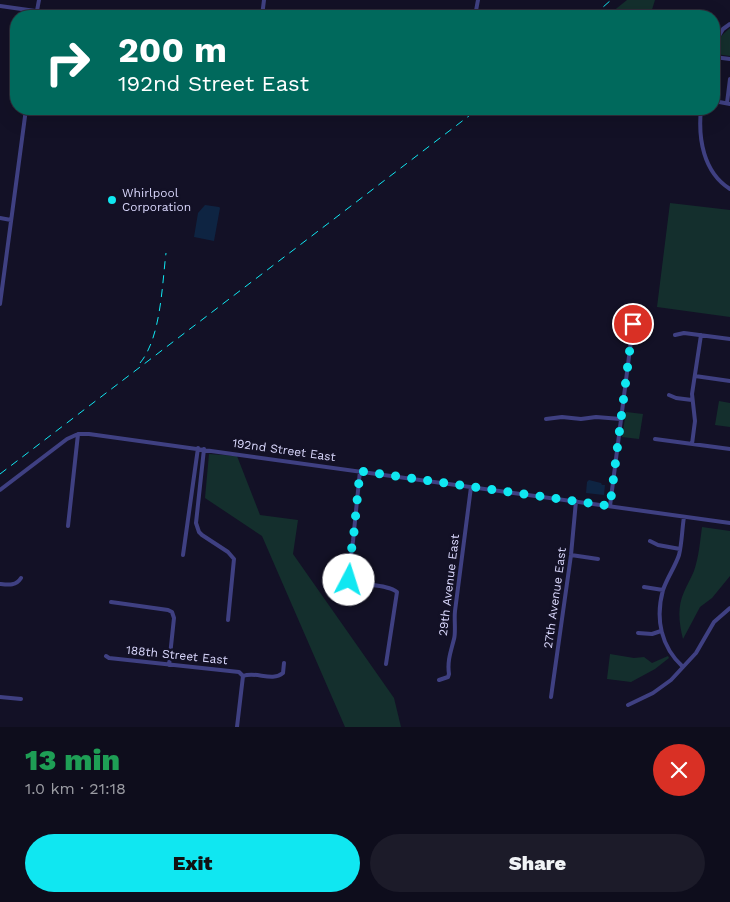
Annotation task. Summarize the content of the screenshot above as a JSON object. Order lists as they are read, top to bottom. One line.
{"streets":{"street":["192nd Street East","29th Avenue East","27th Avenue East","188th Street East"]},"crossings":[["192nd Street East","29th Avenue East"],["192nd Street East","27th Avenue East"]],"places":["Whirlpool Corporation"],"page":{"turn":["200 m","192nd Street East"],"heading":["13 min","1.0 km · 21:18"],"buttons":["Exit","Share"]}}
